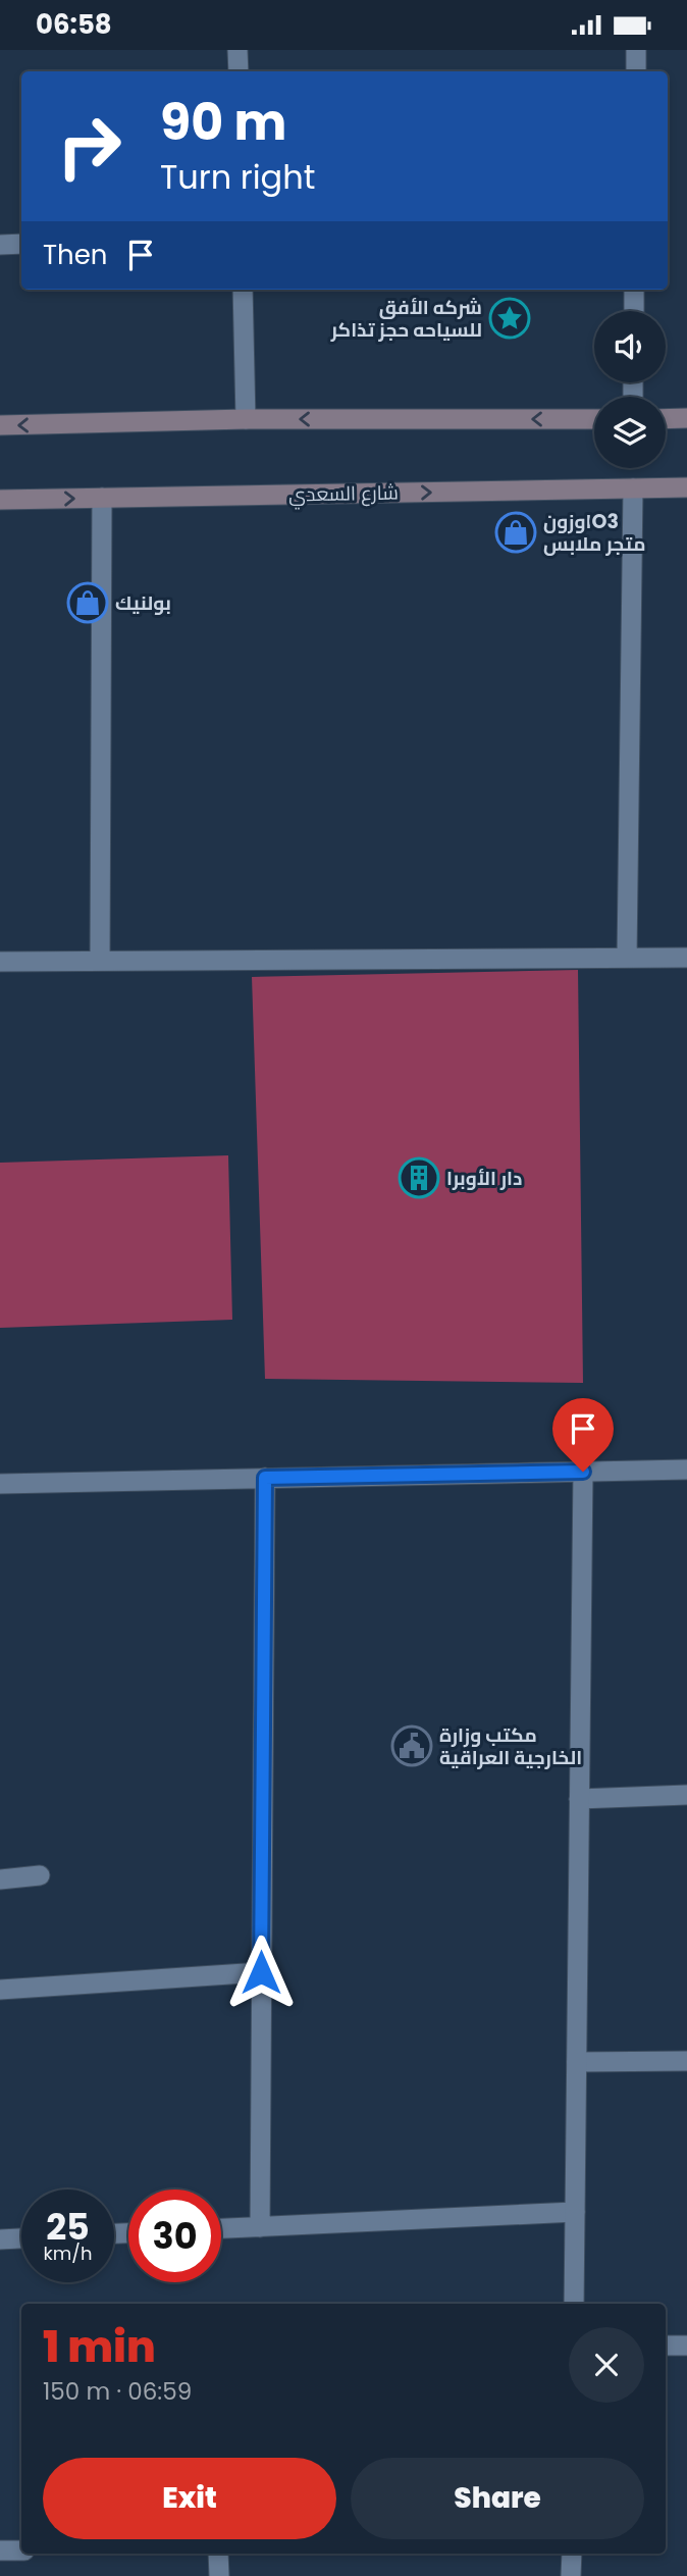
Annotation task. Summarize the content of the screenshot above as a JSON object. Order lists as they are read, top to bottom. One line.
{"streets":{"main road":["شارع السعدي"]},"places":{"place":["شركه الأفق للسياحه حجز تذاكر"],"shop":["اوزونO3 متجر ملابس","بولنيك"],"building":["دار الأوبرا"],"public building":["مكتب وزارة الخارجية العراقية"]},"page":{"status":"06:58","turn":["90 m","Turn right"],"then":"Then","speed":"25 km/h","limit":"30","heading":["1 min","150 m · 06:59"],"buttons":["Exit","Share"]}}
